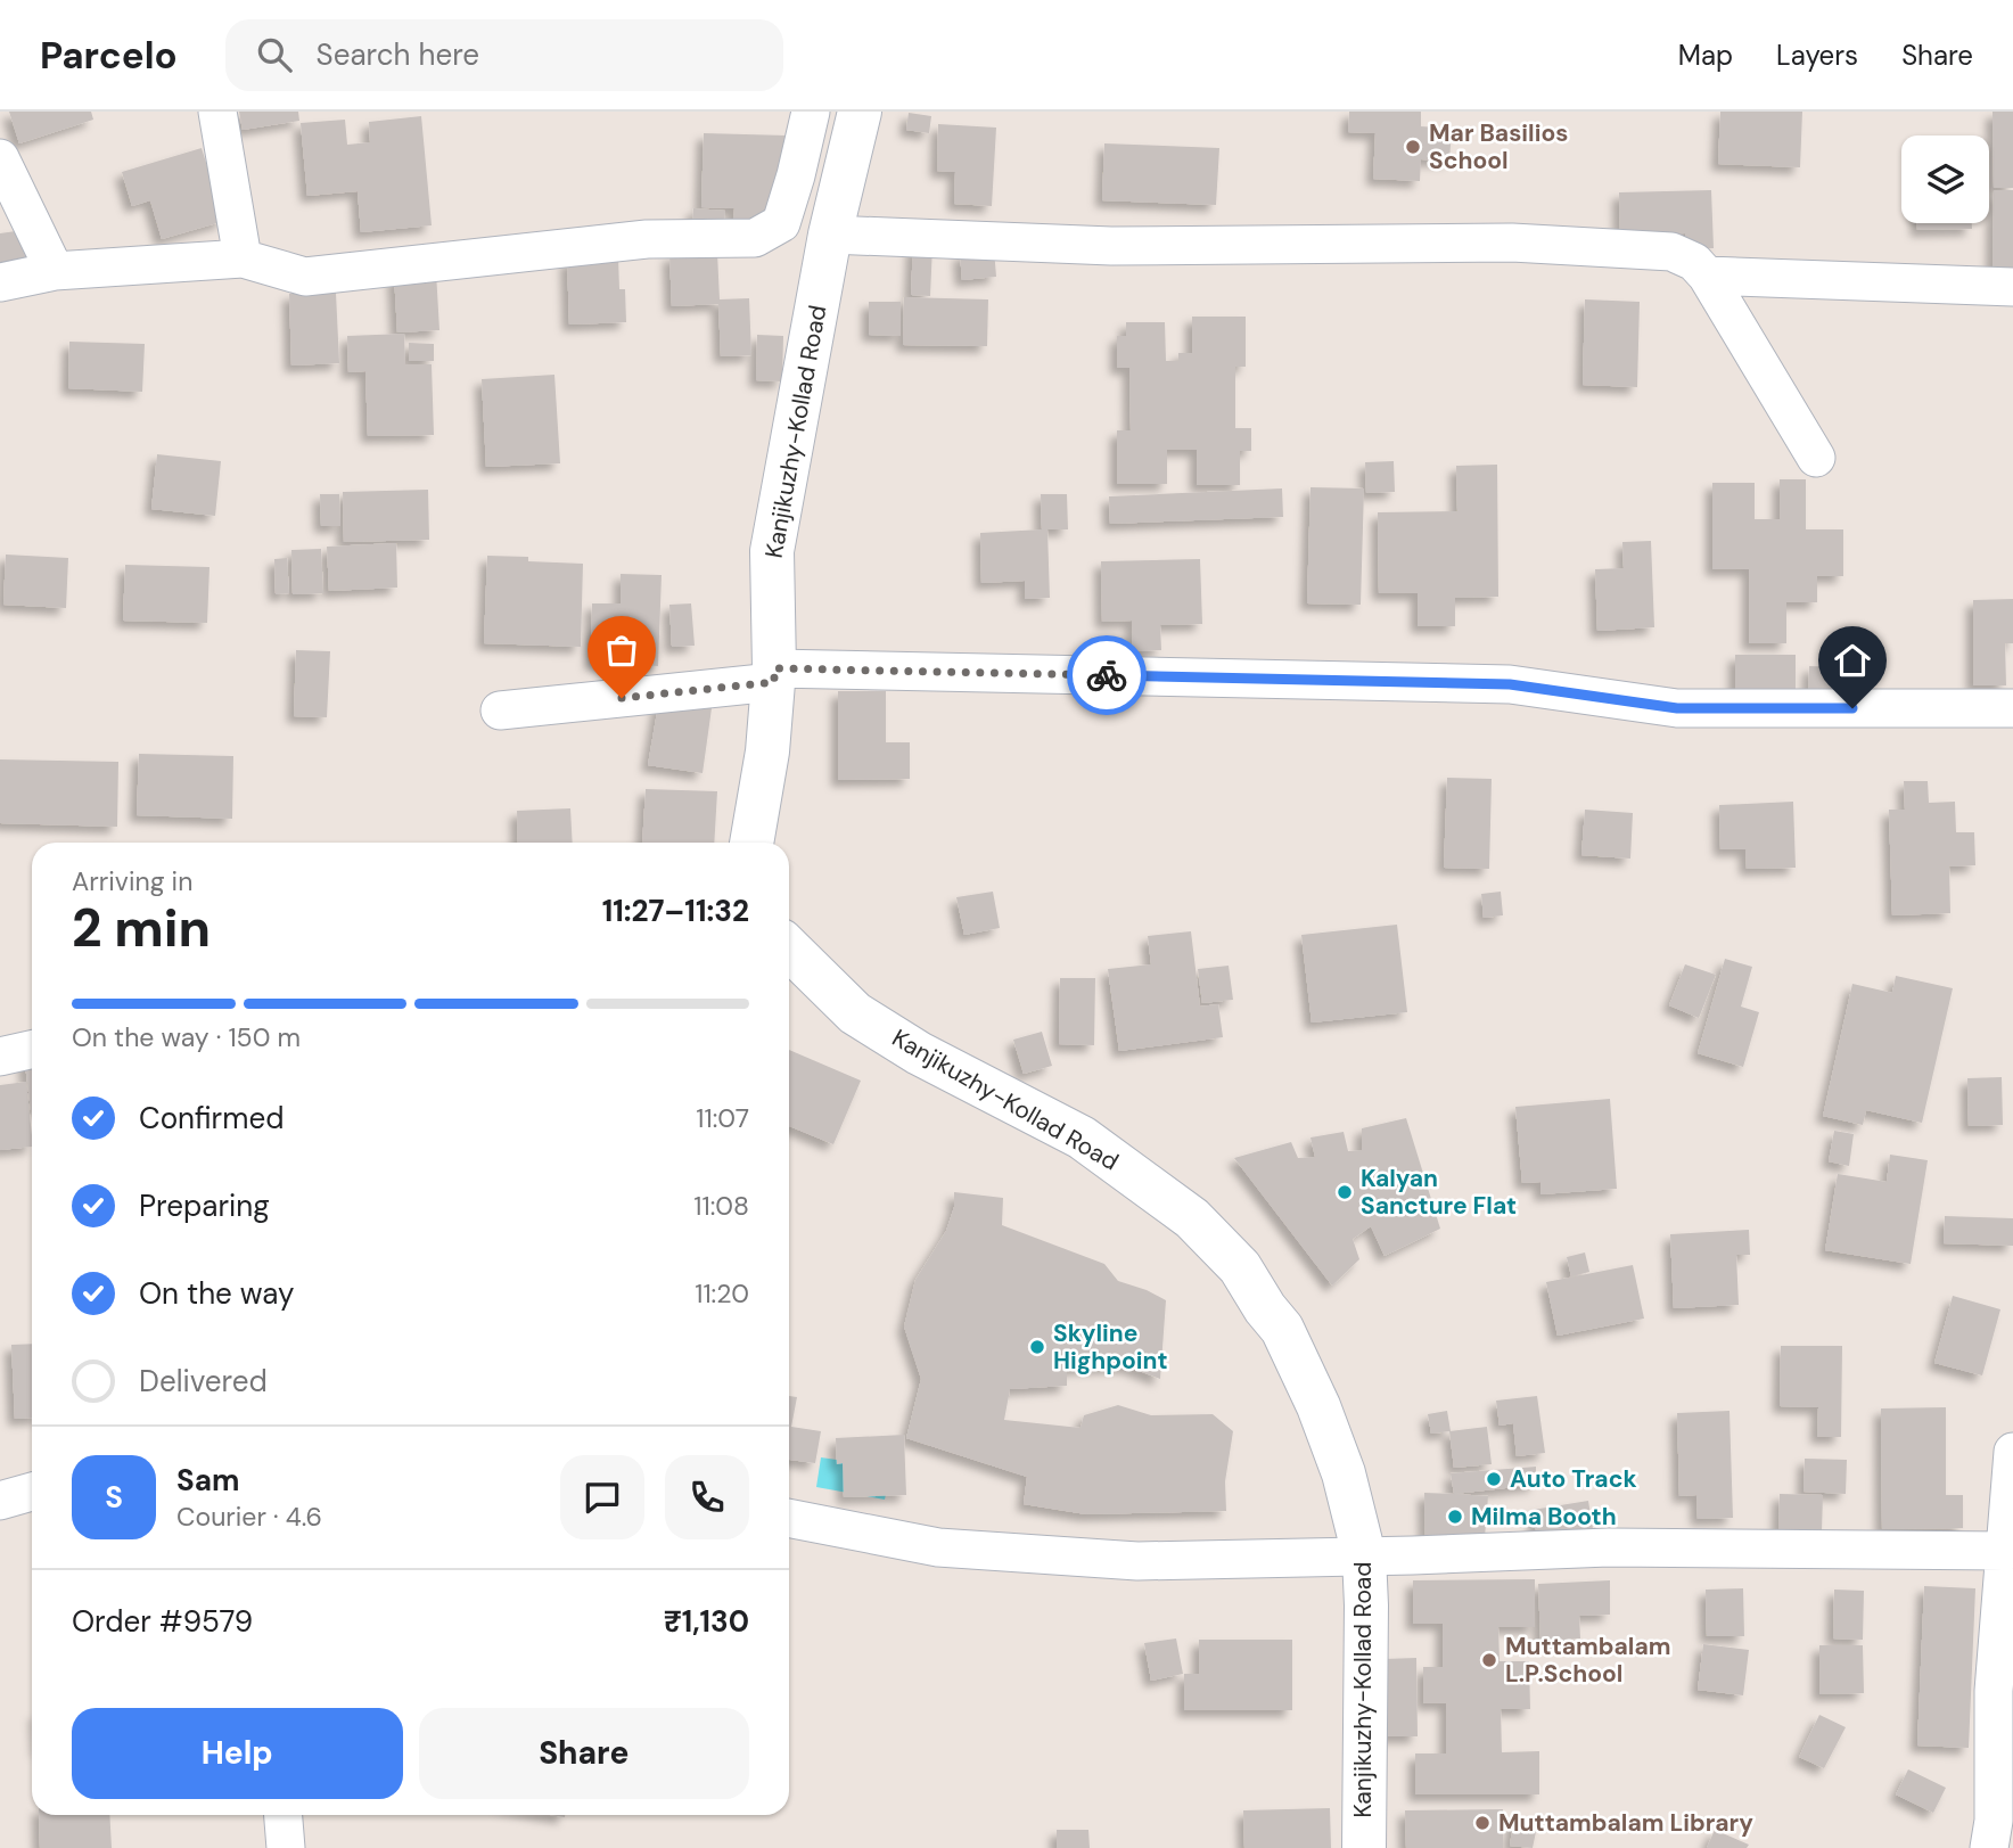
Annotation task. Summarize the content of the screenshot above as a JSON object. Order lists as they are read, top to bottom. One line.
{"streets":{"main road":["Kanjikuzhy-Kollad Road"]},"places":["Mar Basilios School","Kalyan Sancture Flat","Skyline Highpoint","Auto Track","Milma Booth","Muttambalam L.P.School","Muttambalam Library"],"page":{"header":"Parcelo","search":"Search here","nav":["Map","Layers","Share"],"heading":["2 min","Arriving in","11:27–11:32"],"panel":["Sam","Courier · 4.6","Order #9579","₹1,130"],"bar":"On the way · 150 m","list":[["Confirmed","11:07"],["Preparing","11:08"],["On the way","11:20"],"Delivered"],"round":"S","buttons":["Help","Share"]}}
